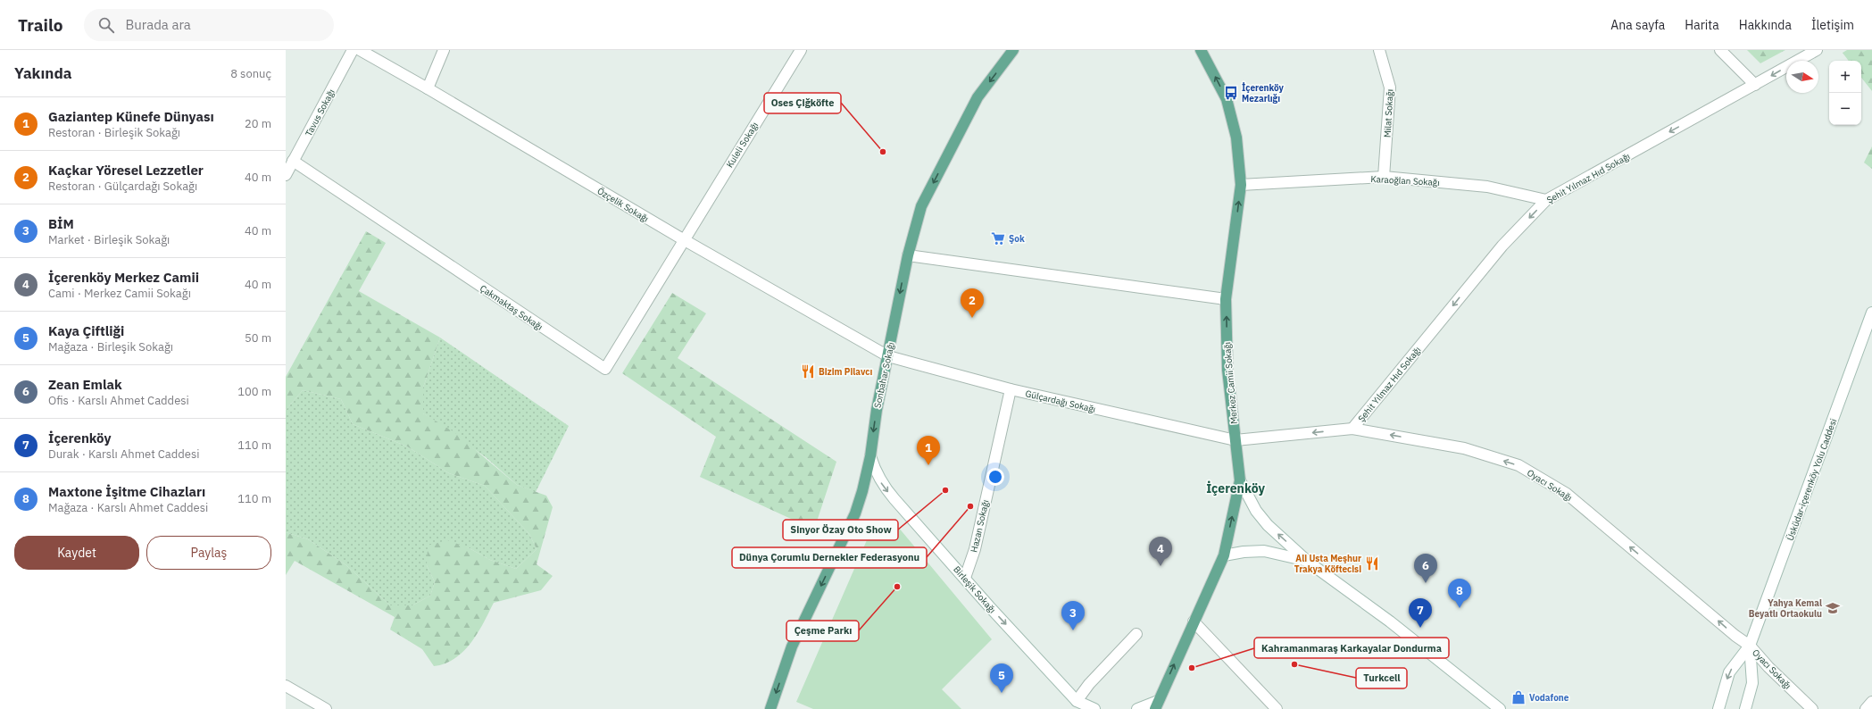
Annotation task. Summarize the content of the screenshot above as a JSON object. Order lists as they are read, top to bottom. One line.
{"streets":{"main road":["Sonbahar Sokağı","Merkez Camii Sokağı"],"street":["Tavus Sokağı","Milat Sokağı","Kuleli Sokağı","Şehit Yılmaz Hıd Sokağı","Karaoğlan Sokağı","Özçelik Sokağı","Çakmaktaş Sokağı","Gülçardağı Sokağı","Üsküdar-içerenköy Yolu Caddesi","Oyacı Sokağı","Hazan Sokağı","Birleşik Sokağı"]},"crossings":[["Tavus Sokağı","Çakmaktaş Sokağı"],["Milat Sokağı","Karaoğlan Sokağı"],["Kuleli Sokağı","Özçelik Sokağı"],["Kuleli Sokağı","Çakmaktaş Sokağı"],["Şehit Yılmaz Hıd Sokağı","Karaoğlan Sokağı"],["Şehit Yılmaz Hıd Sokağı","Oyacı Sokağı"],["Karaoğlan Sokağı","Merkez Camii Sokağı"],["Özçelik Sokağı","Çakmaktaş Sokağı"],["Özçelik Sokağı","Sonbahar Sokağı"],["Özçelik Sokağı","Gülçardağı Sokağı"],["Sonbahar Sokağı","Gülçardağı Sokağı"],["Sonbahar Sokağı","Birleşik Sokağı"],["Merkez Camii Sokağı","Gülçardağı Sokağı"],["Merkez Camii Sokağı","Oyacı Sokağı"],["Gülçardağı Sokağı","Oyacı Sokağı"],["Gülçardağı Sokağı","Hazan Sokağı"],["Üsküdar-içerenköy Yolu Caddesi","Oyacı Sokağı"],["Hazan Sokağı","Birleşik Sokağı"]],"one_way":["Şehit Yılmaz Hıd Sokağı","Sonbahar Sokağı","Merkez Camii Sokağı","Oyacı Sokağı","Birleşik Sokağı"],"districts":["İçerenköy"],"places":{"bus stop":["İçerenköy Mezarlığı"],"other":["Oses Çiğköfte","Sinyor Özay Oto Show","Dünya Çorumlu Dernekler Federasyonu","Çeşme Parkı","Turkcell","Kahramanmaraş Karkayalar Dondurma"],"supermarket":["Şok"],"restaurant":["Bizim Pilavcı","Ali Usta Meşhur Trakya Köftecisi"],"school or university":["Yahya Kemal Beyatlı Ortaokulu"],"shop":["Vodafone"]},"north":"right","page":{"header":"Trailo","search":"Burada ara","nav":["Ana sayfa","Harita","Hakkında","İletişim"],"heading":["Yakında","8 sonuç"],"map_buttons":["+","−"],"list":[{"mark":"1","name":"Gaziantep Künefe Dünyası","note":"Restoran · Birleşik Sokağı","value":"20 m"},{"mark":"2","name":"Kaçkar Yöresel Lezzetler","note":"Restoran · Gülçardağı Sokağı","value":"40 m"},{"mark":"3","name":"BİM","note":"Market · Birleşik Sokağı","value":"40 m"},{"mark":"4","name":"İçerenköy Merkez Camii","note":"Cami · Merkez Camii Sokağı","value":"40 m"},{"mark":"5","name":"Kaya Çiftliği","note":"Mağaza · Birleşik Sokağı","value":"50 m"},{"mark":"6","name":"Zean Emlak","note":"Ofis · Karslı Ahmet Caddesi","value":"100 m"},{"mark":"7","name":"İçerenköy","note":"Durak · Karslı Ahmet Caddesi","value":"110 m"},{"mark":"8","name":"Maxtone İşitme Cihazları","note":"Mağaza · Karslı Ahmet Caddesi","value":"110 m"}],"pins":["2","1","4","6","8","7","3","5"],"buttons":["Kaydet","Paylaş"]}}
